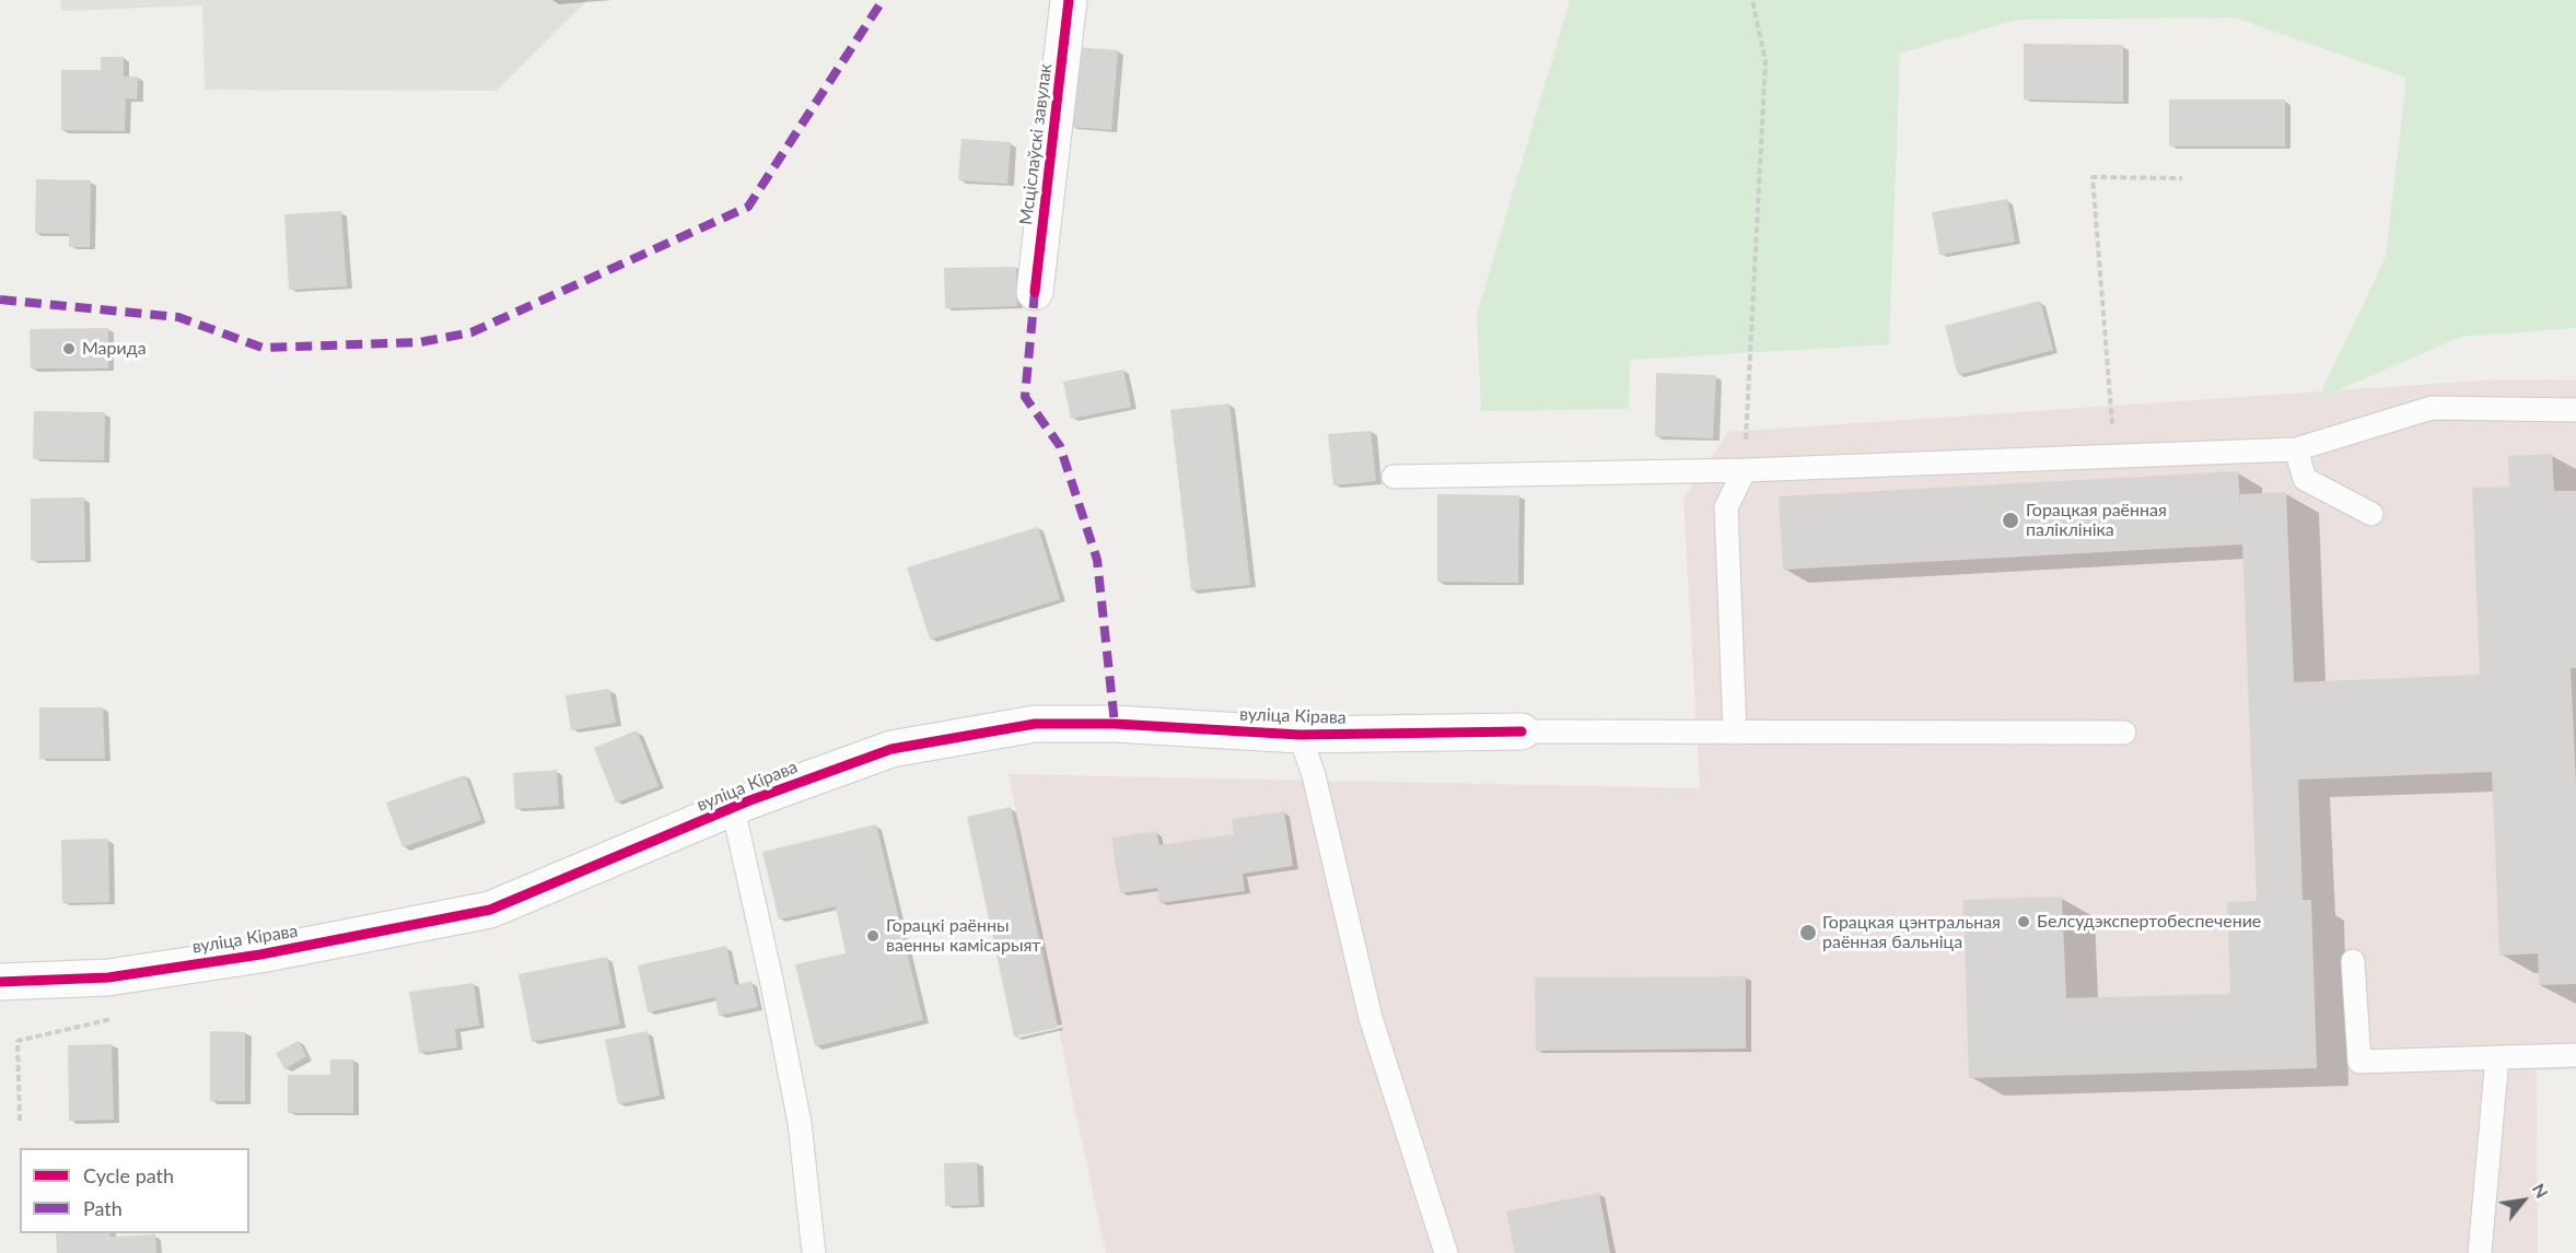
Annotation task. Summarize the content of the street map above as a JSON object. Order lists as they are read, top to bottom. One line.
{"streets":{"street":["Мсціслаўскі завулак","вуліца Кірава"]},"places":["Марида","Горацкая раённая паліклініка","Белсудэкспертобеспечение","Горацкая цэнтральная раённая бальніца","Горацкі раённы ваенны камісарыят"],"legend":["Cycle path","Path"],"north":"top right"}
